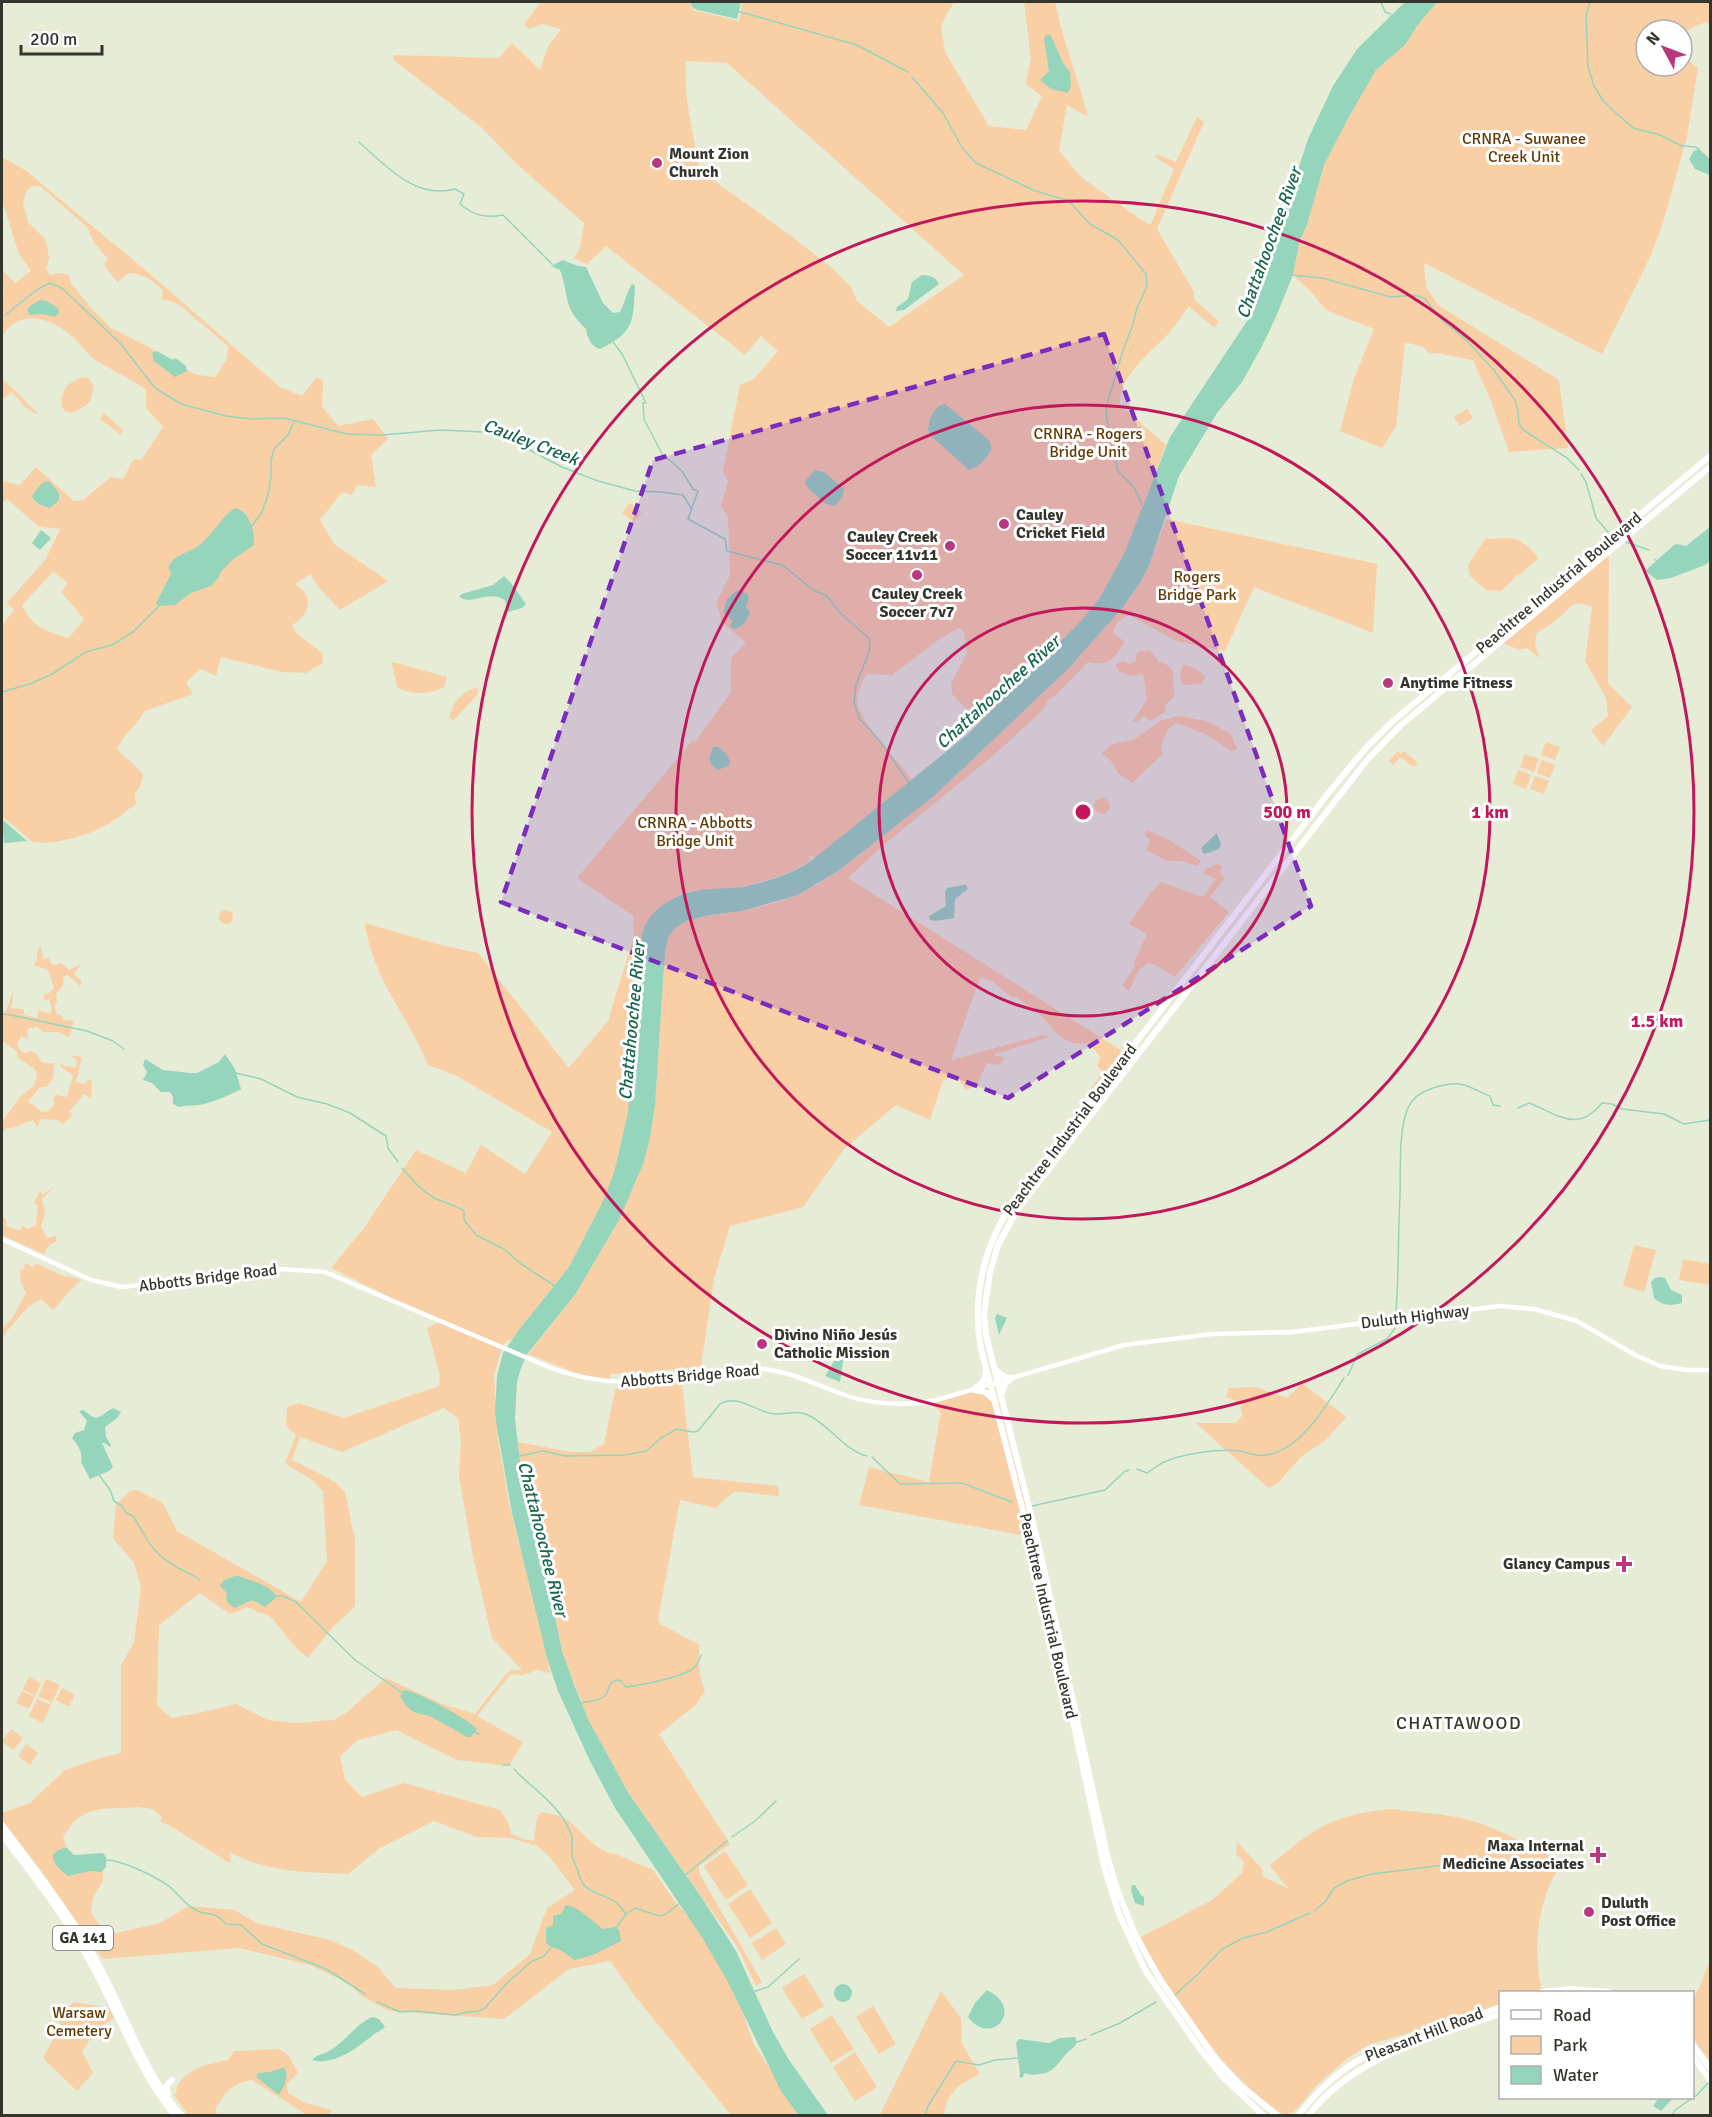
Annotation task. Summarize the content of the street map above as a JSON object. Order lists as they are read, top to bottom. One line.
{"streets":{"highway":["Peachtree Industrial Boulevard","GA 141","Pleasant Hill Road"],"main road":["Abbotts Bridge Road","Duluth Highway"]},"crossings":[["Peachtree Industrial Boulevard","Abbotts Bridge Road"],["Abbotts Bridge Road","Duluth Highway"]],"districts":["CHATTAWOOD"],"water":["Chattahoochee River","Cauley Creek"],"parks":["CRNRA - Suwanee Creek Unit","CRNRA - Rogers Bridge Unit","Rogers Bridge Park","CRNRA - Abbotts Bridge Unit","Warsaw Cemetery"],"places":{"other":["Mount Zion Church","Cauley Cricket Field","Cauley Creek Soccer 11v11","Cauley Creek Soccer 7v7","Anytime Fitness","Divino Niño Jesús Catholic Mission","Duluth Post Office"],"health":["Glancy Campus","Maxa Internal Medicine Associates"]},"legend":["Road","Park","Water"],"scale_bar":"200 m","north":"top left","rings":["500 m","1 km","1.5 km"]}
